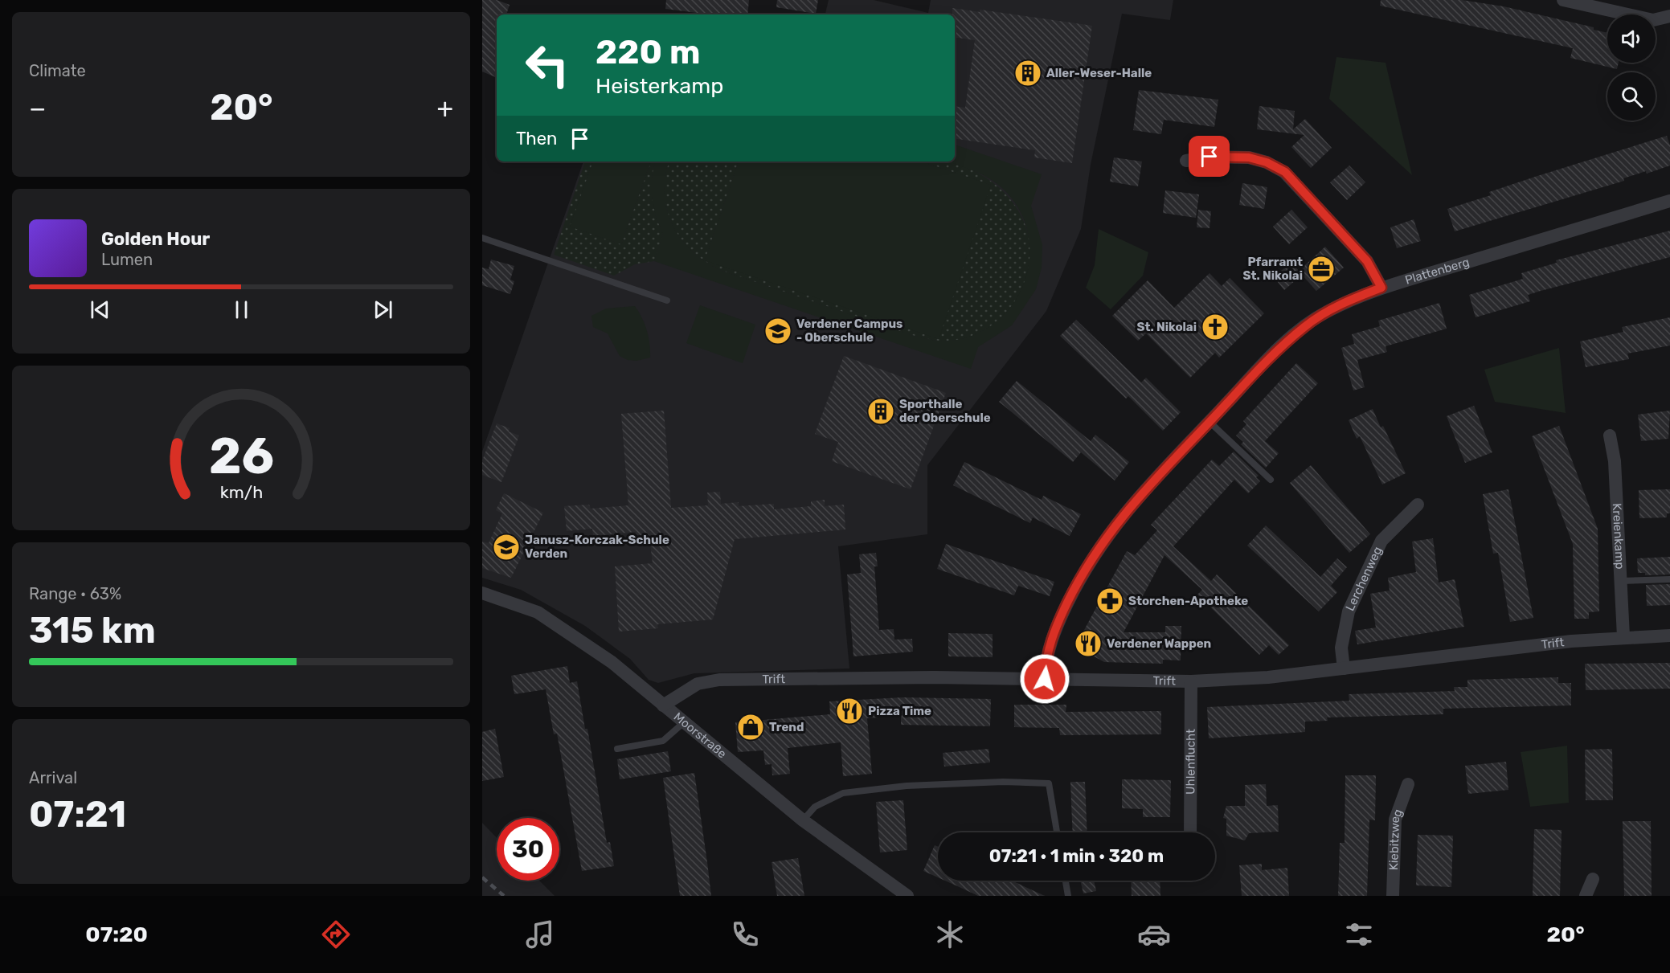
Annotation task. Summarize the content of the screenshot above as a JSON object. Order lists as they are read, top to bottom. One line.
{"streets":{"street":["Plattenberg","Kreienkamp","Lerchenweg","Trift","Moorstraße","Uhlenflucht","Kiebitzweg"]},"crossings":[["Plattenberg","Trift"],["Kreienkamp","Trift"],["Lerchenweg","Trift"],["Trift","Moorstraße"],["Trift","Uhlenflucht"]],"places":{"building":["Aller-Weser-Halle","Sporthalle der Oberschule"],"office":["Pfarramt St. Nikolai"],"church":["St. Nikolai"],"school or university":["Verdener Campus - Oberschule","Janusz-Korczak-Schule Verden"],"pharmacy":["Storchen-Apotheke"],"restaurant":["Verdener Wappen","Pizza Time"],"shop":["Trend"]},"page":{"tile":["Climate",["Range · 63%","315 km"],["Arrival","07:21"]],"turn":["220 m","Heisterkamp"],"heat":["−","20°","+"],"then":"Then","song":["Golden Hour","Lumen"],"limit":"30","trip":"07:21 · 1 min · 320 m","tabs":["07:20","20°"],"gauge":["26","km/h"]}}
